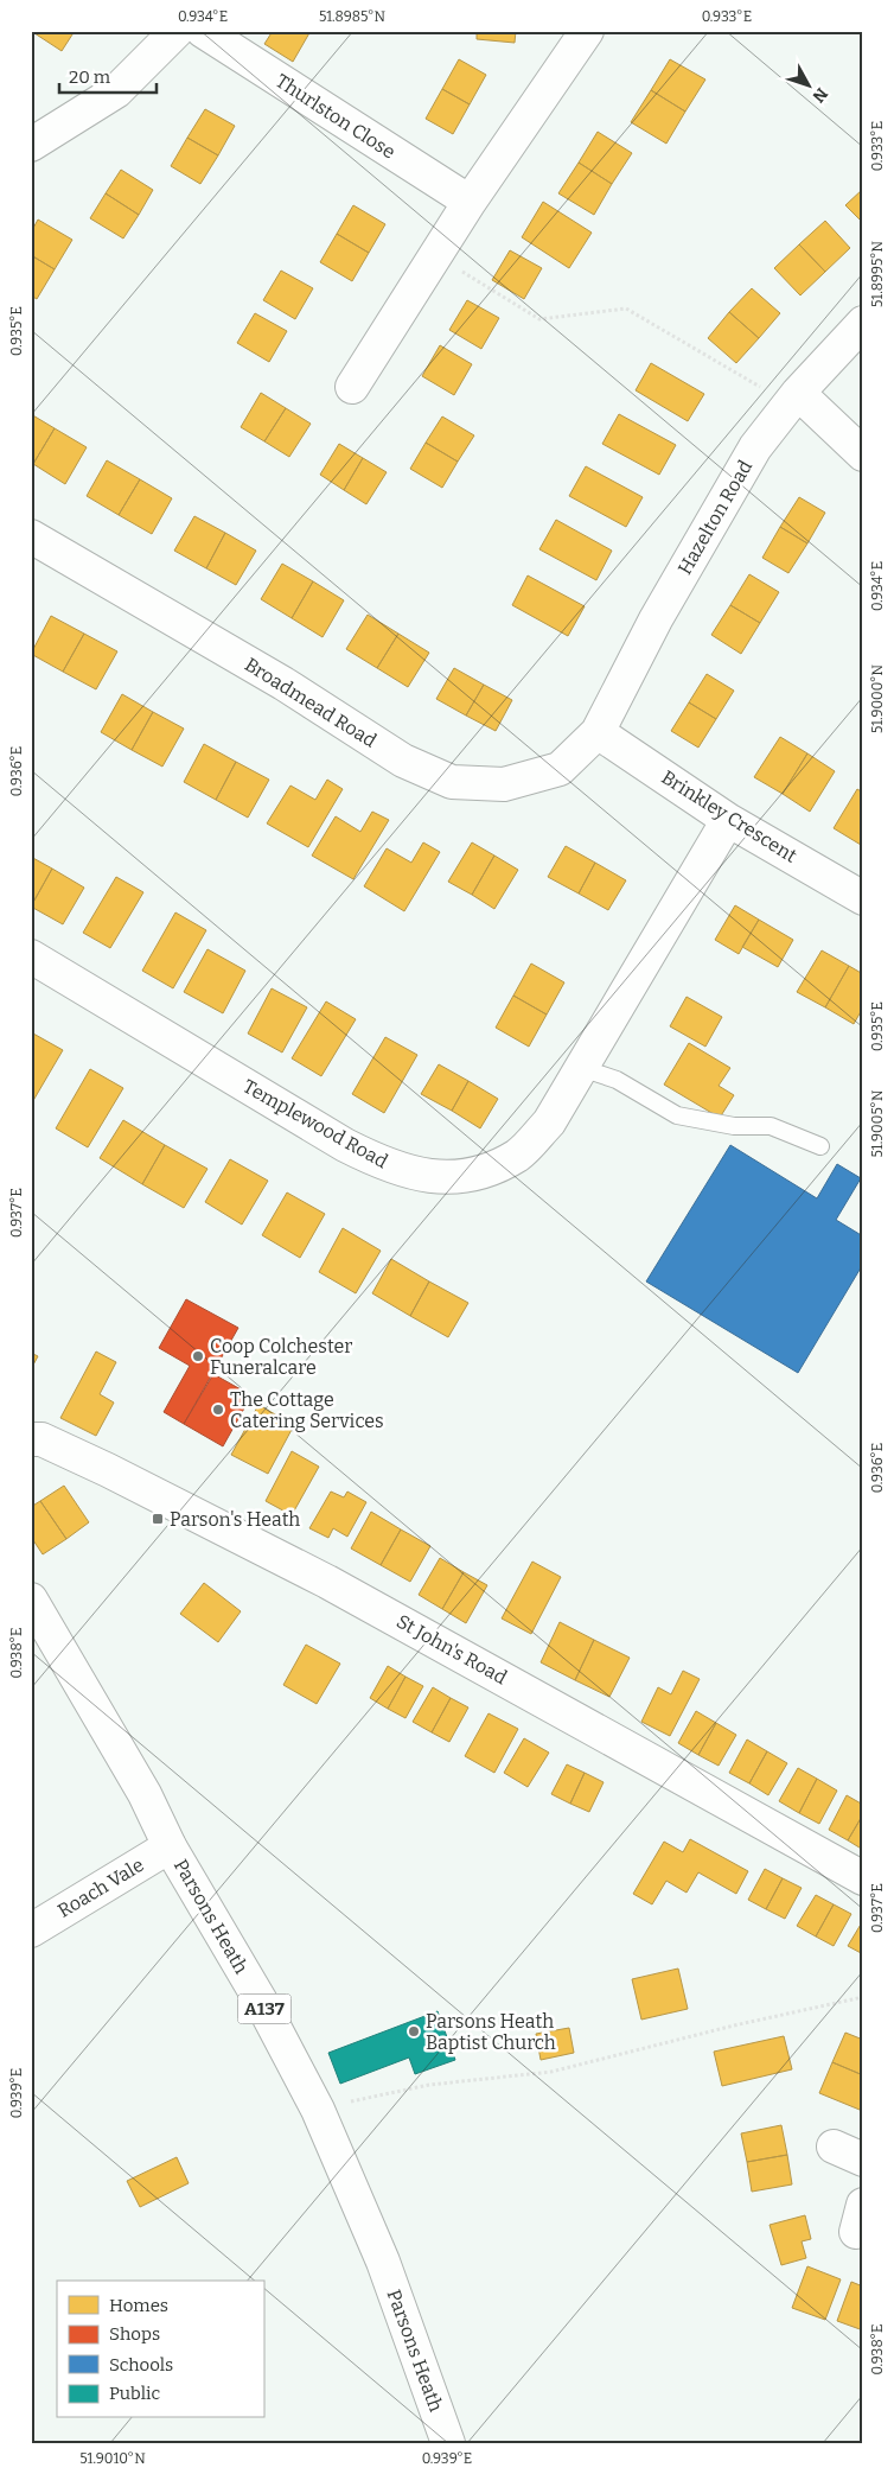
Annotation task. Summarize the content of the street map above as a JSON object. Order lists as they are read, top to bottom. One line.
{"streets":{"street":["Thurlston Close","Hazelton Road","Broadmead Road","Brinkley Crescent","Templewood Road","St John's Road","Roach Vale","Parsons Heath","A137"]},"crossings":[["Hazelton Road","Broadmead Road"],["Hazelton Road","Brinkley Crescent"],["Broadmead Road","Brinkley Crescent"],["Brinkley Crescent","Templewood Road"],["Roach Vale","Parsons Heath"]],"places":{"other":["Coop Colchester Funeralcare","The Cottage Catering Services","Parsons Heath Baptist Church"],"transit":["Parson's Heath"]},"legend":["Homes","Shops","Schools","Public"],"scale_bar":"20 m","north":"bottom right","coordinates":["0.934°E","51.8985°N","0.933°E","51.8995°N","0.935°E","51.9000°N","0.936°E","51.9005°N","0.937°E","0.938°E","0.939°E","51.9010°N"]}
